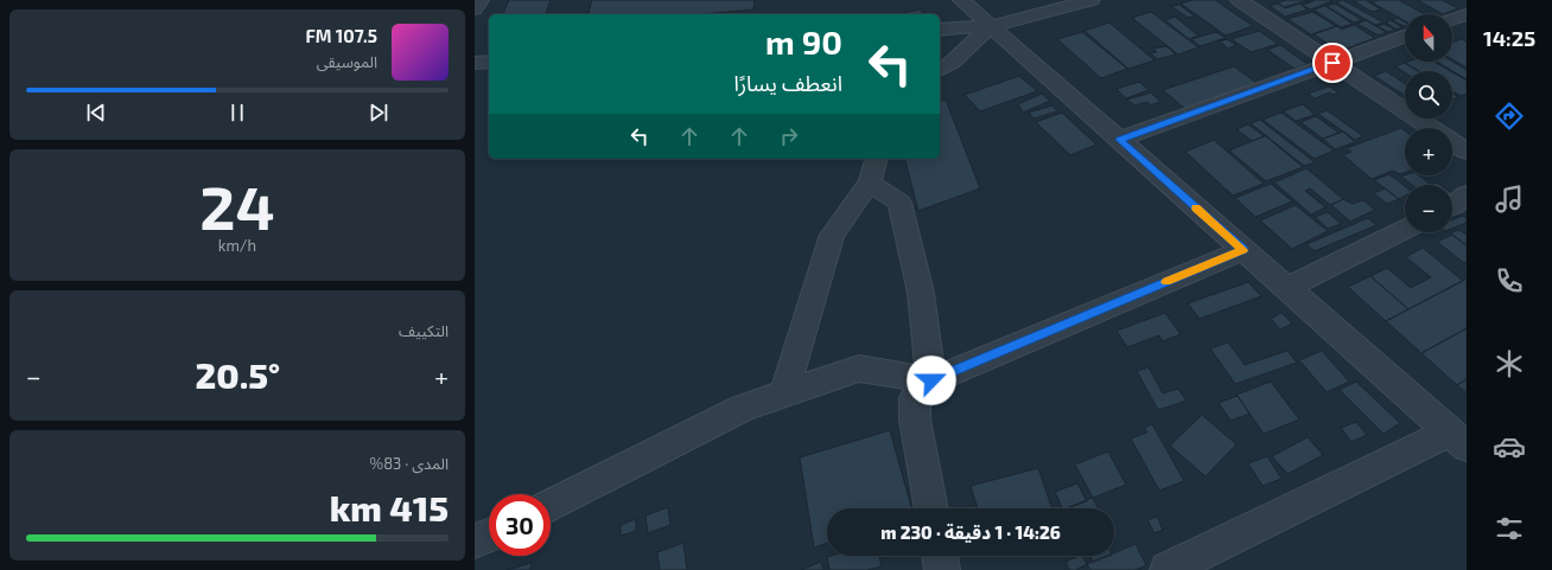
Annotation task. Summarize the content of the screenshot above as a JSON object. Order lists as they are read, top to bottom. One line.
{"north":"top","page":{"tabs":"14:25","map_buttons":["+","−"],"turn":["90 m","انعطف يسارًا"],"song":["107.5 FM","الموسيقى"],"tile":[["24","km/h"],"التكييف",["المدى · 83%","415 km"]],"heat":["−","20.5°","+"],"limit":"30","trip":"14:26 · 1 دقيقة · 230 m"}}
